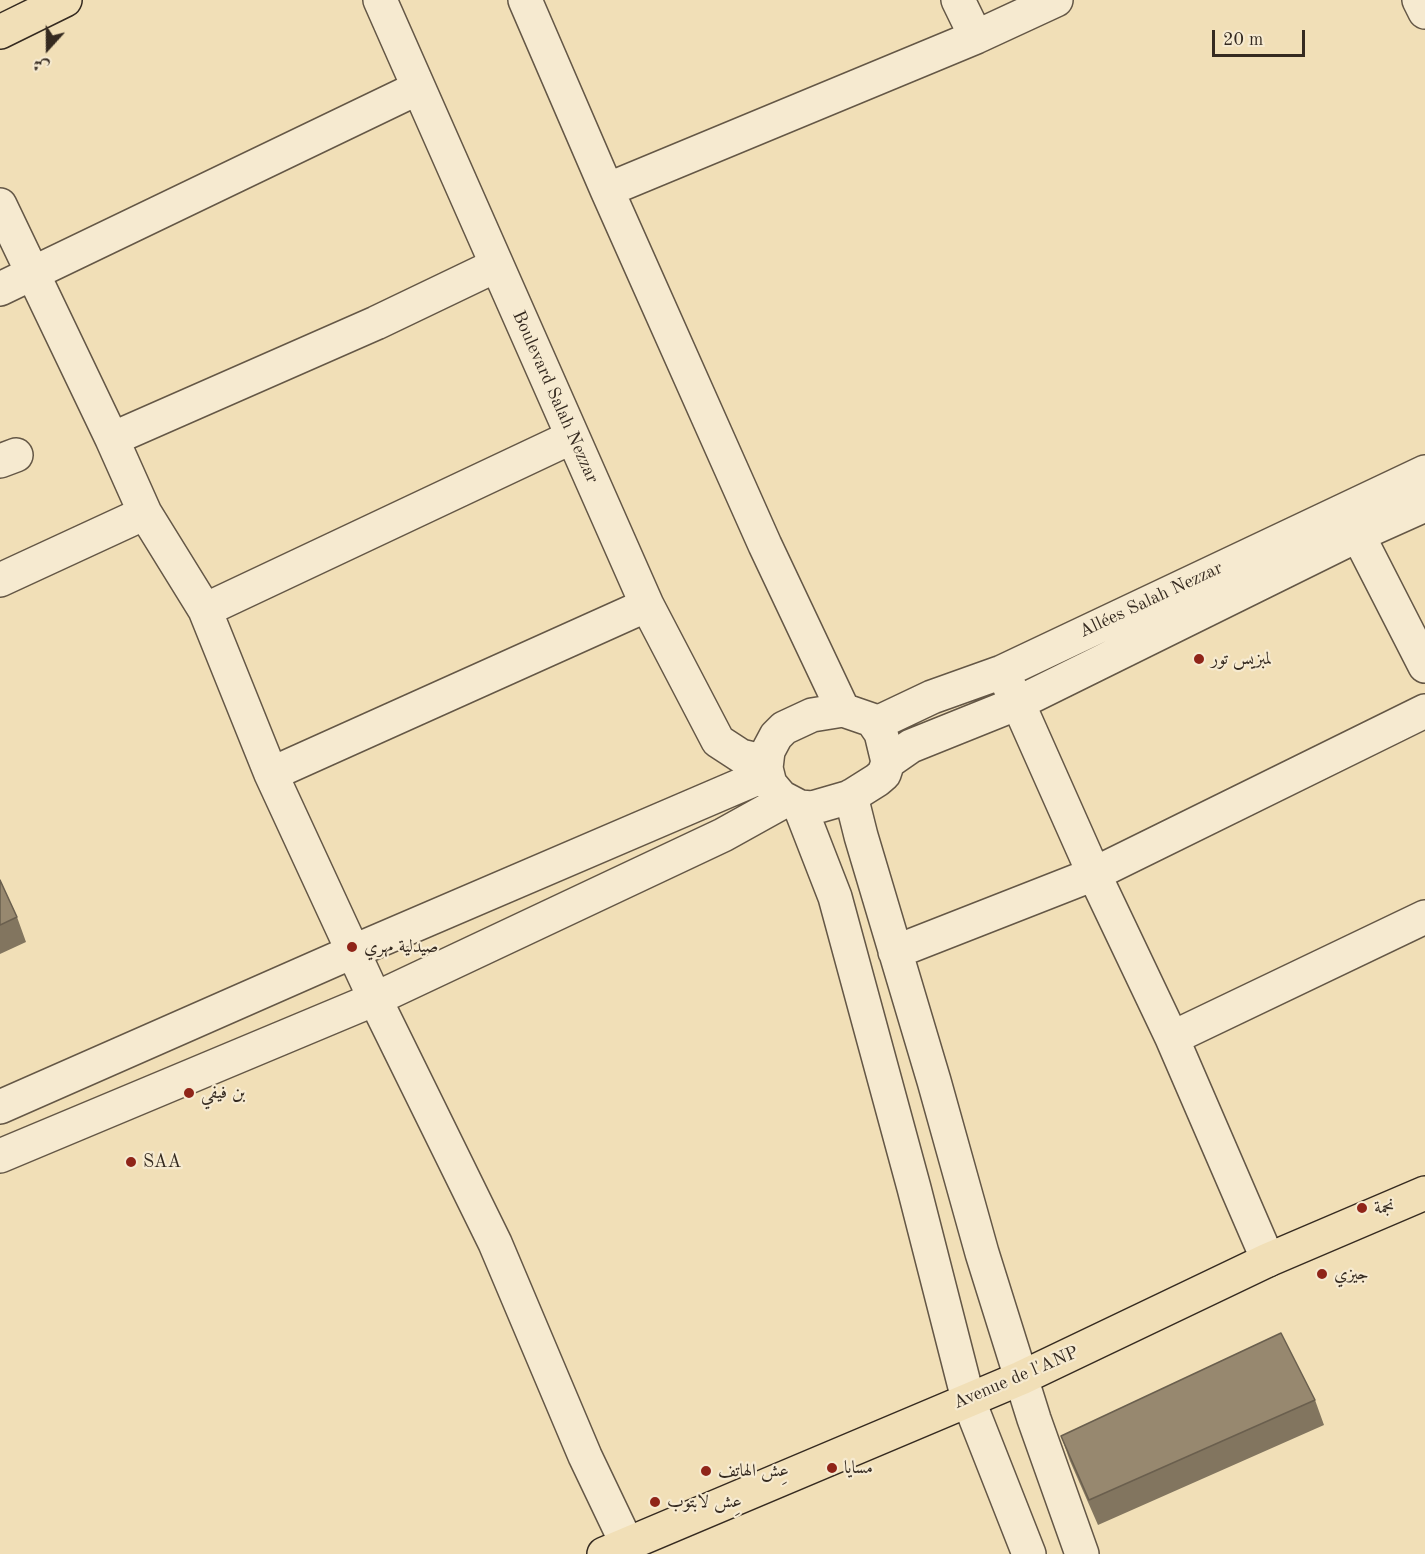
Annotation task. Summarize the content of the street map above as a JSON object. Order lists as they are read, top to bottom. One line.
{"streets":{"main road":["Avenue de l'ANP"],"street":["Boulevard Salah Nezzar","Allées Salah Nezzar"]},"crossings":[["Boulevard Salah Nezzar","Allées Salah Nezzar"]],"places":["لمبزيس تور","صيدلية مهري","بن فيفي","SAA","نجمة","جيزي","مسايا","عِش الهاتف","عِش لابتوب"],"scale_bar":"20 m","north":"bottom"}
